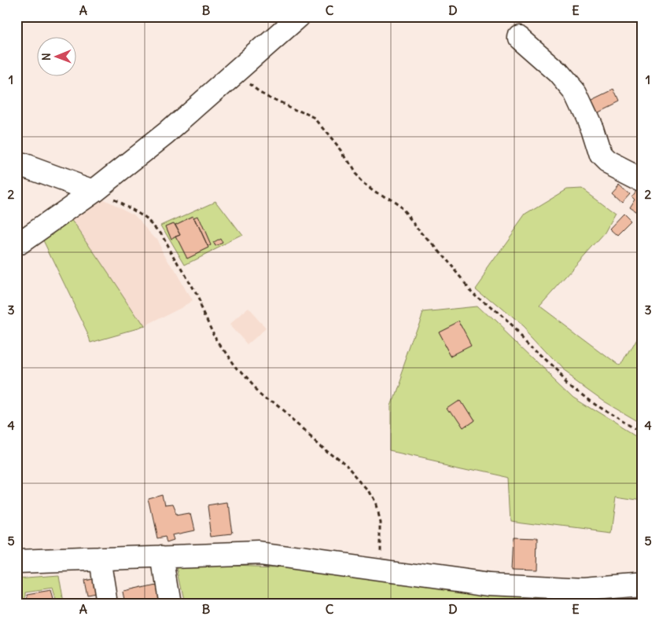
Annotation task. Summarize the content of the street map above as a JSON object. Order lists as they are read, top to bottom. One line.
{"north":"left","grid":{"columns":["A","B","C","D","E"],"rows":["1","2","3","4","5"]}}
